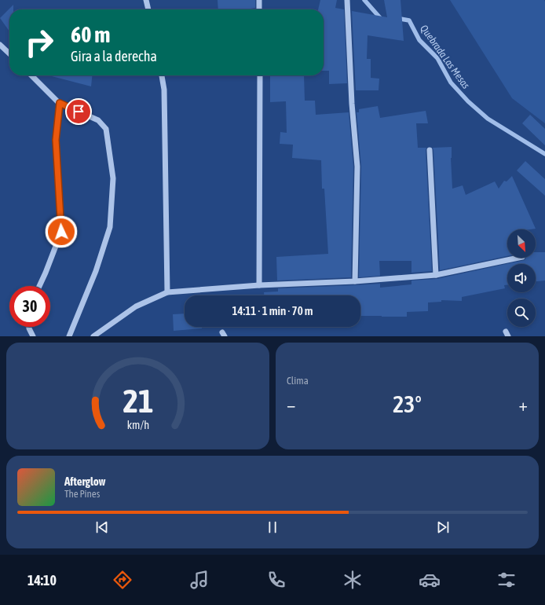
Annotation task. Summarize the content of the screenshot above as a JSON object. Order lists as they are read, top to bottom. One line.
{"water":["Quebrada Las Mesas"],"north":"bottom right","page":{"turn":["60 m","Gira a la derecha"],"limit":"30","trip":"14:11 · 1 min · 70 m","tile":"Clima","heat":["−","23°","+"],"song":["Afterglow","The Pines"],"tabs":"14:10","gauge":["21","km/h"]}}
